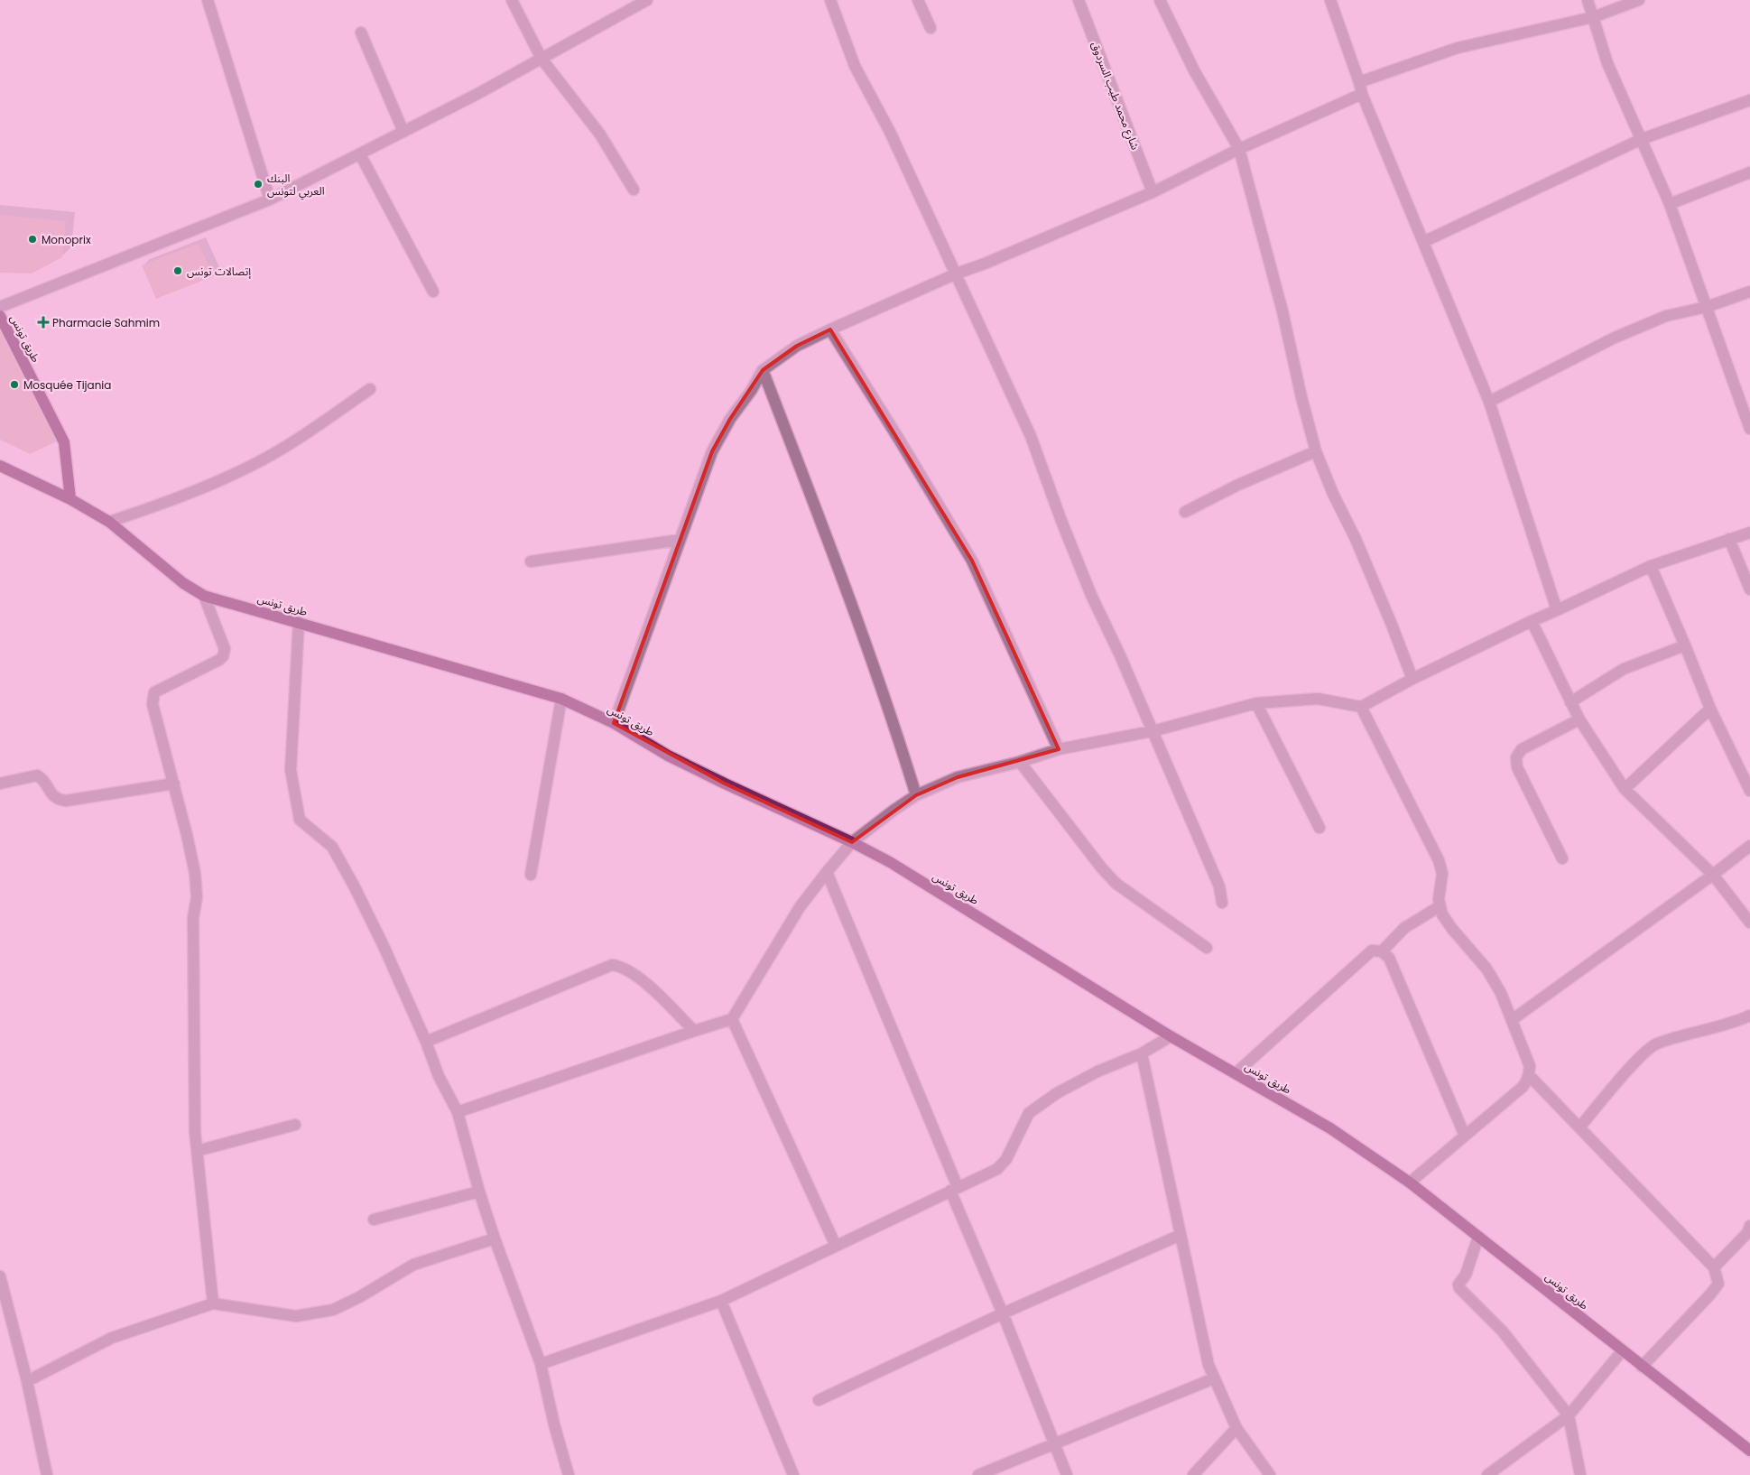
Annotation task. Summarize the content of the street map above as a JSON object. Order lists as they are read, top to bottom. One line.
{"streets":{"main road":["طريق تونس"],"street":["شارع محمد طيب السردوق"]},"places":{"other":["البنك العربي لتونس","Monoprix","إتصالات تونس","Mosquée Tijania"],"health":["Pharmacie Sahmim"]}}
